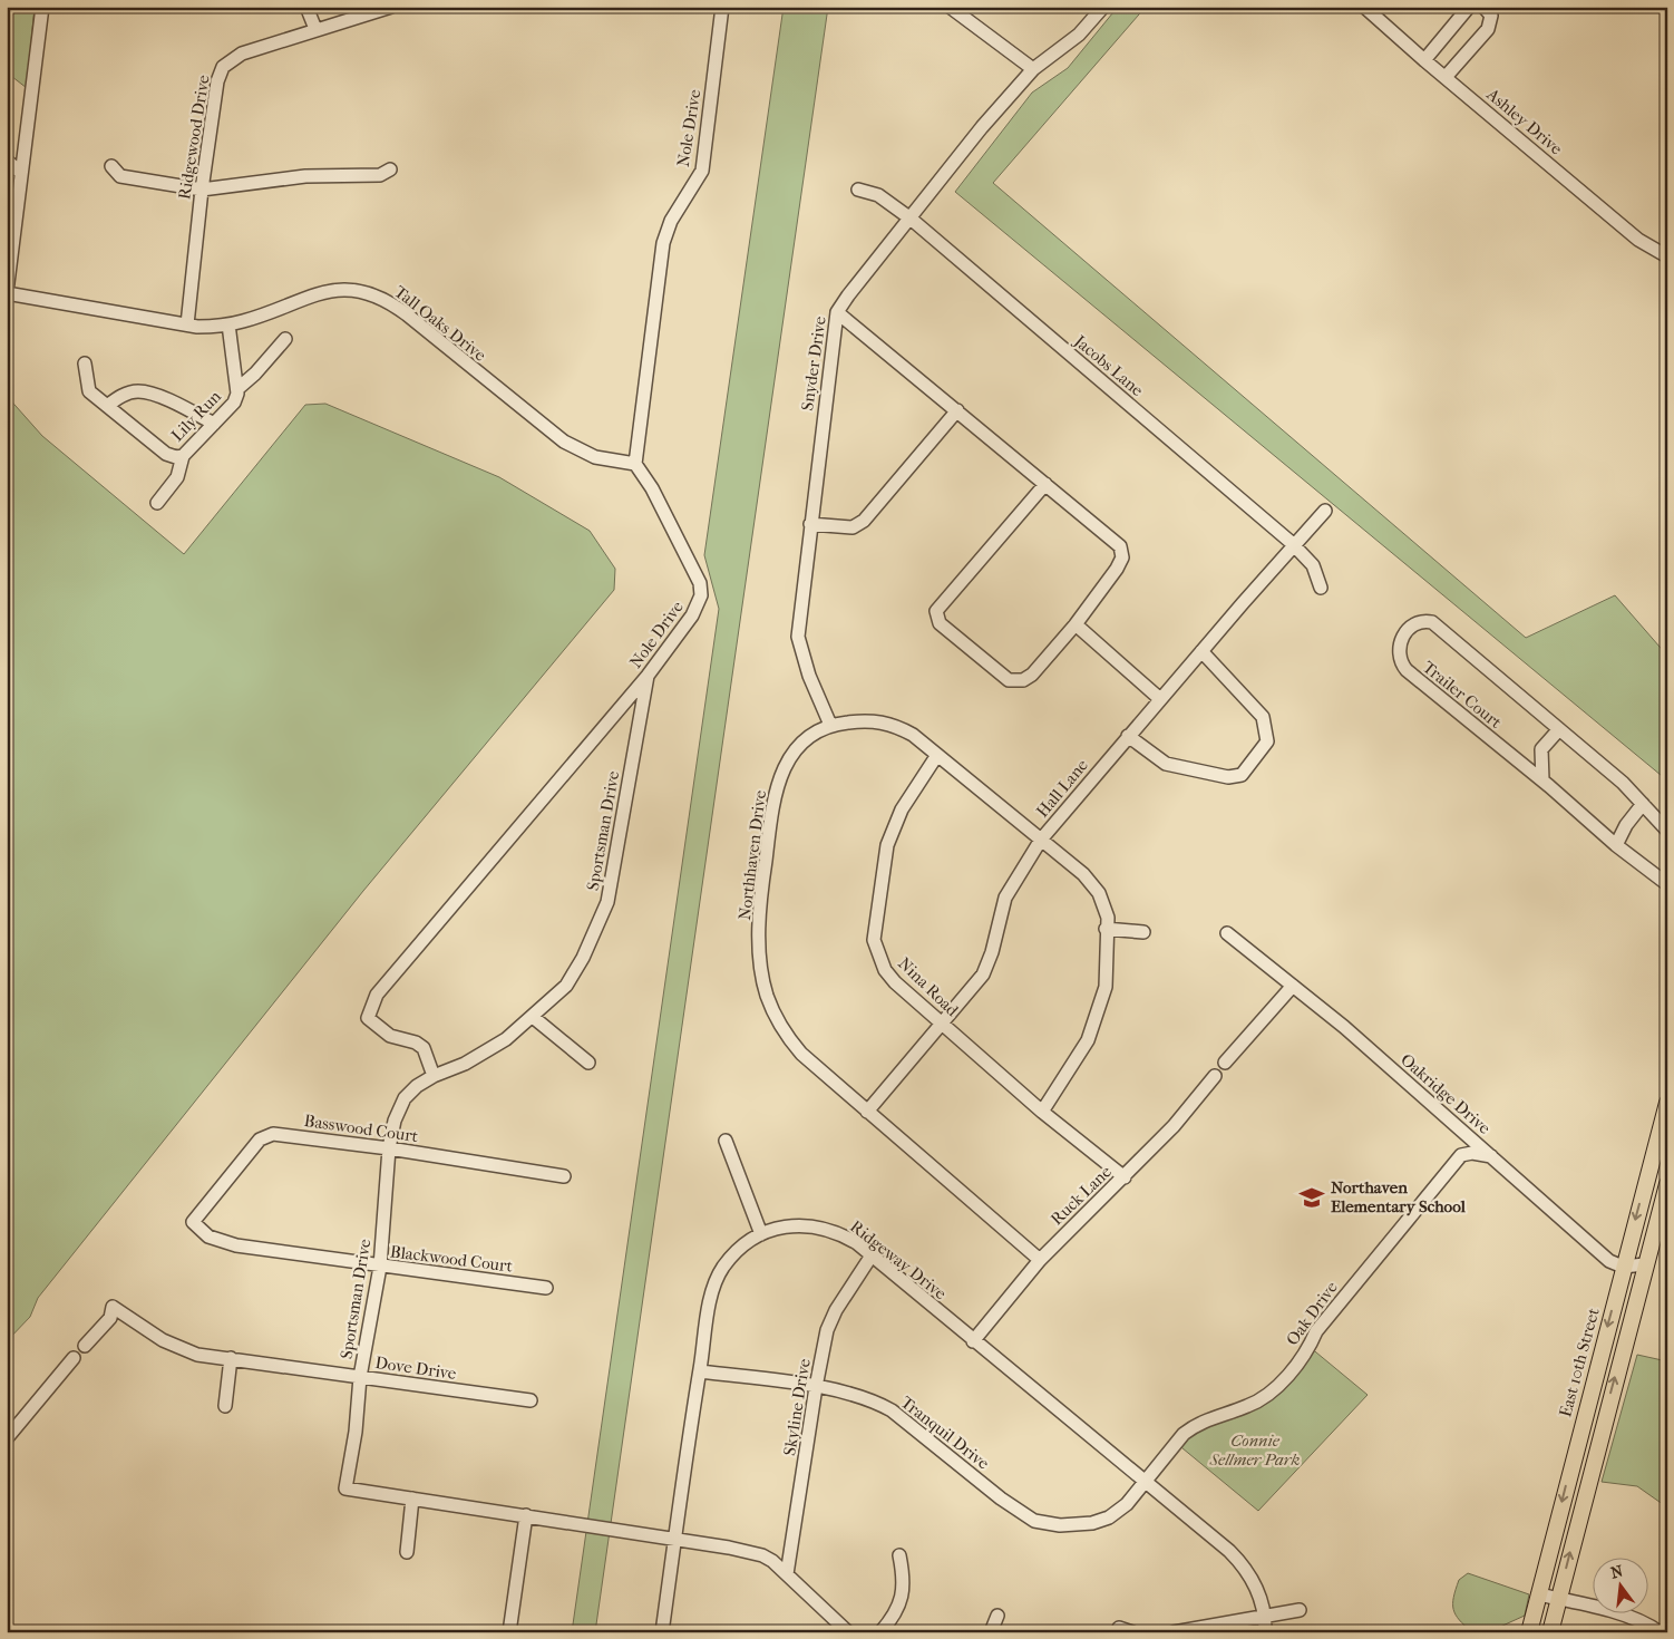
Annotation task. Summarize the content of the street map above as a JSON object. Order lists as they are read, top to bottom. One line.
{"streets":{"main road":["East 10th Street"],"street":["Ashley Drive","Nole Drive","Ridgewood Drive","Tall Oaks Drive","Snyder Drive","Jacobs Lane","Lily Run","Trailer Court","Hall Lane","Sportsman Drive","Northhaven Drive","Nina Road","Oakridge Drive","Basswood Court","Ruck Lane","Blackwood Court","Ridgeway Drive","Oak Drive","Dove Drive","Skyline Drive","Tranquil Drive"]},"crossings":[["Nole Drive","Tall Oaks Drive"],["Nole Drive","Sportsman Drive"],["Ridgewood Drive","Tall Oaks Drive"],["Tall Oaks Drive","Lily Run"],["Snyder Drive","Jacobs Lane"],["Snyder Drive","Northhaven Drive"],["Jacobs Lane","Hall Lane"],["Hall Lane","Northhaven Drive"],["Hall Lane","Nina Road"],["Sportsman Drive","Basswood Court"],["Sportsman Drive","Blackwood Court"],["Sportsman Drive","Ridgeway Drive"],["Sportsman Drive","Dove Drive"],["Sportsman Drive","Skyline Drive"],["Northhaven Drive","Nina Road"],["Northhaven Drive","Ruck Lane"],["Nina Road","Ruck Lane"],["Oakridge Drive","Oak Drive"],["Oakridge Drive","East 10th Street"],["Basswood Court","Blackwood Court"],["Ruck Lane","Ridgeway Drive"],["Ridgeway Drive","Oak Drive"],["Ridgeway Drive","Skyline Drive"],["Ridgeway Drive","Tranquil Drive"],["Oak Drive","Tranquil Drive"],["Skyline Drive","Tranquil Drive"]],"parks":["Connie Sellmer Park"],"places":{"school or university":["Northaven Elementary School"]},"north":"top"}
